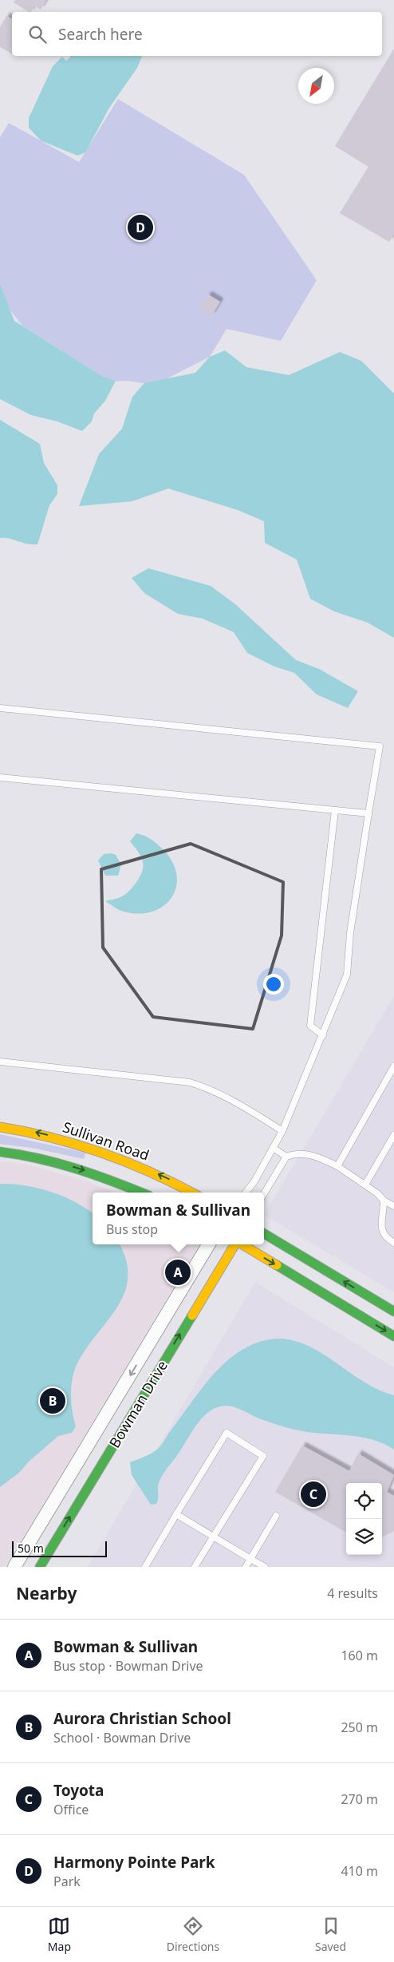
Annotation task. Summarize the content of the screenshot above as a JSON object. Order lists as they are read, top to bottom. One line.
{"streets":{"street":["Sullivan Road","Bowman Drive"]},"scale_bar":"50 m","north":"bottom left","page":{"search":"Search here","pins":["D","A","B","C"],"popup":["Bowman & Sullivan","Bus stop"],"scale":"50 m","heading":["Nearby","4 results"],"list":[{"mark":"A","name":"Bowman & Sullivan","note":"Bus stop · Bowman Drive","value":"160 m"},{"mark":"B","name":"Aurora Christian School","note":"School · Bowman Drive","value":"250 m"},{"mark":"C","name":"Toyota","note":"Office","value":"270 m"},{"mark":"D","name":"Harmony Pointe Park","note":"Park","value":"410 m"}],"nav":["Map","Directions","Saved"]}}
